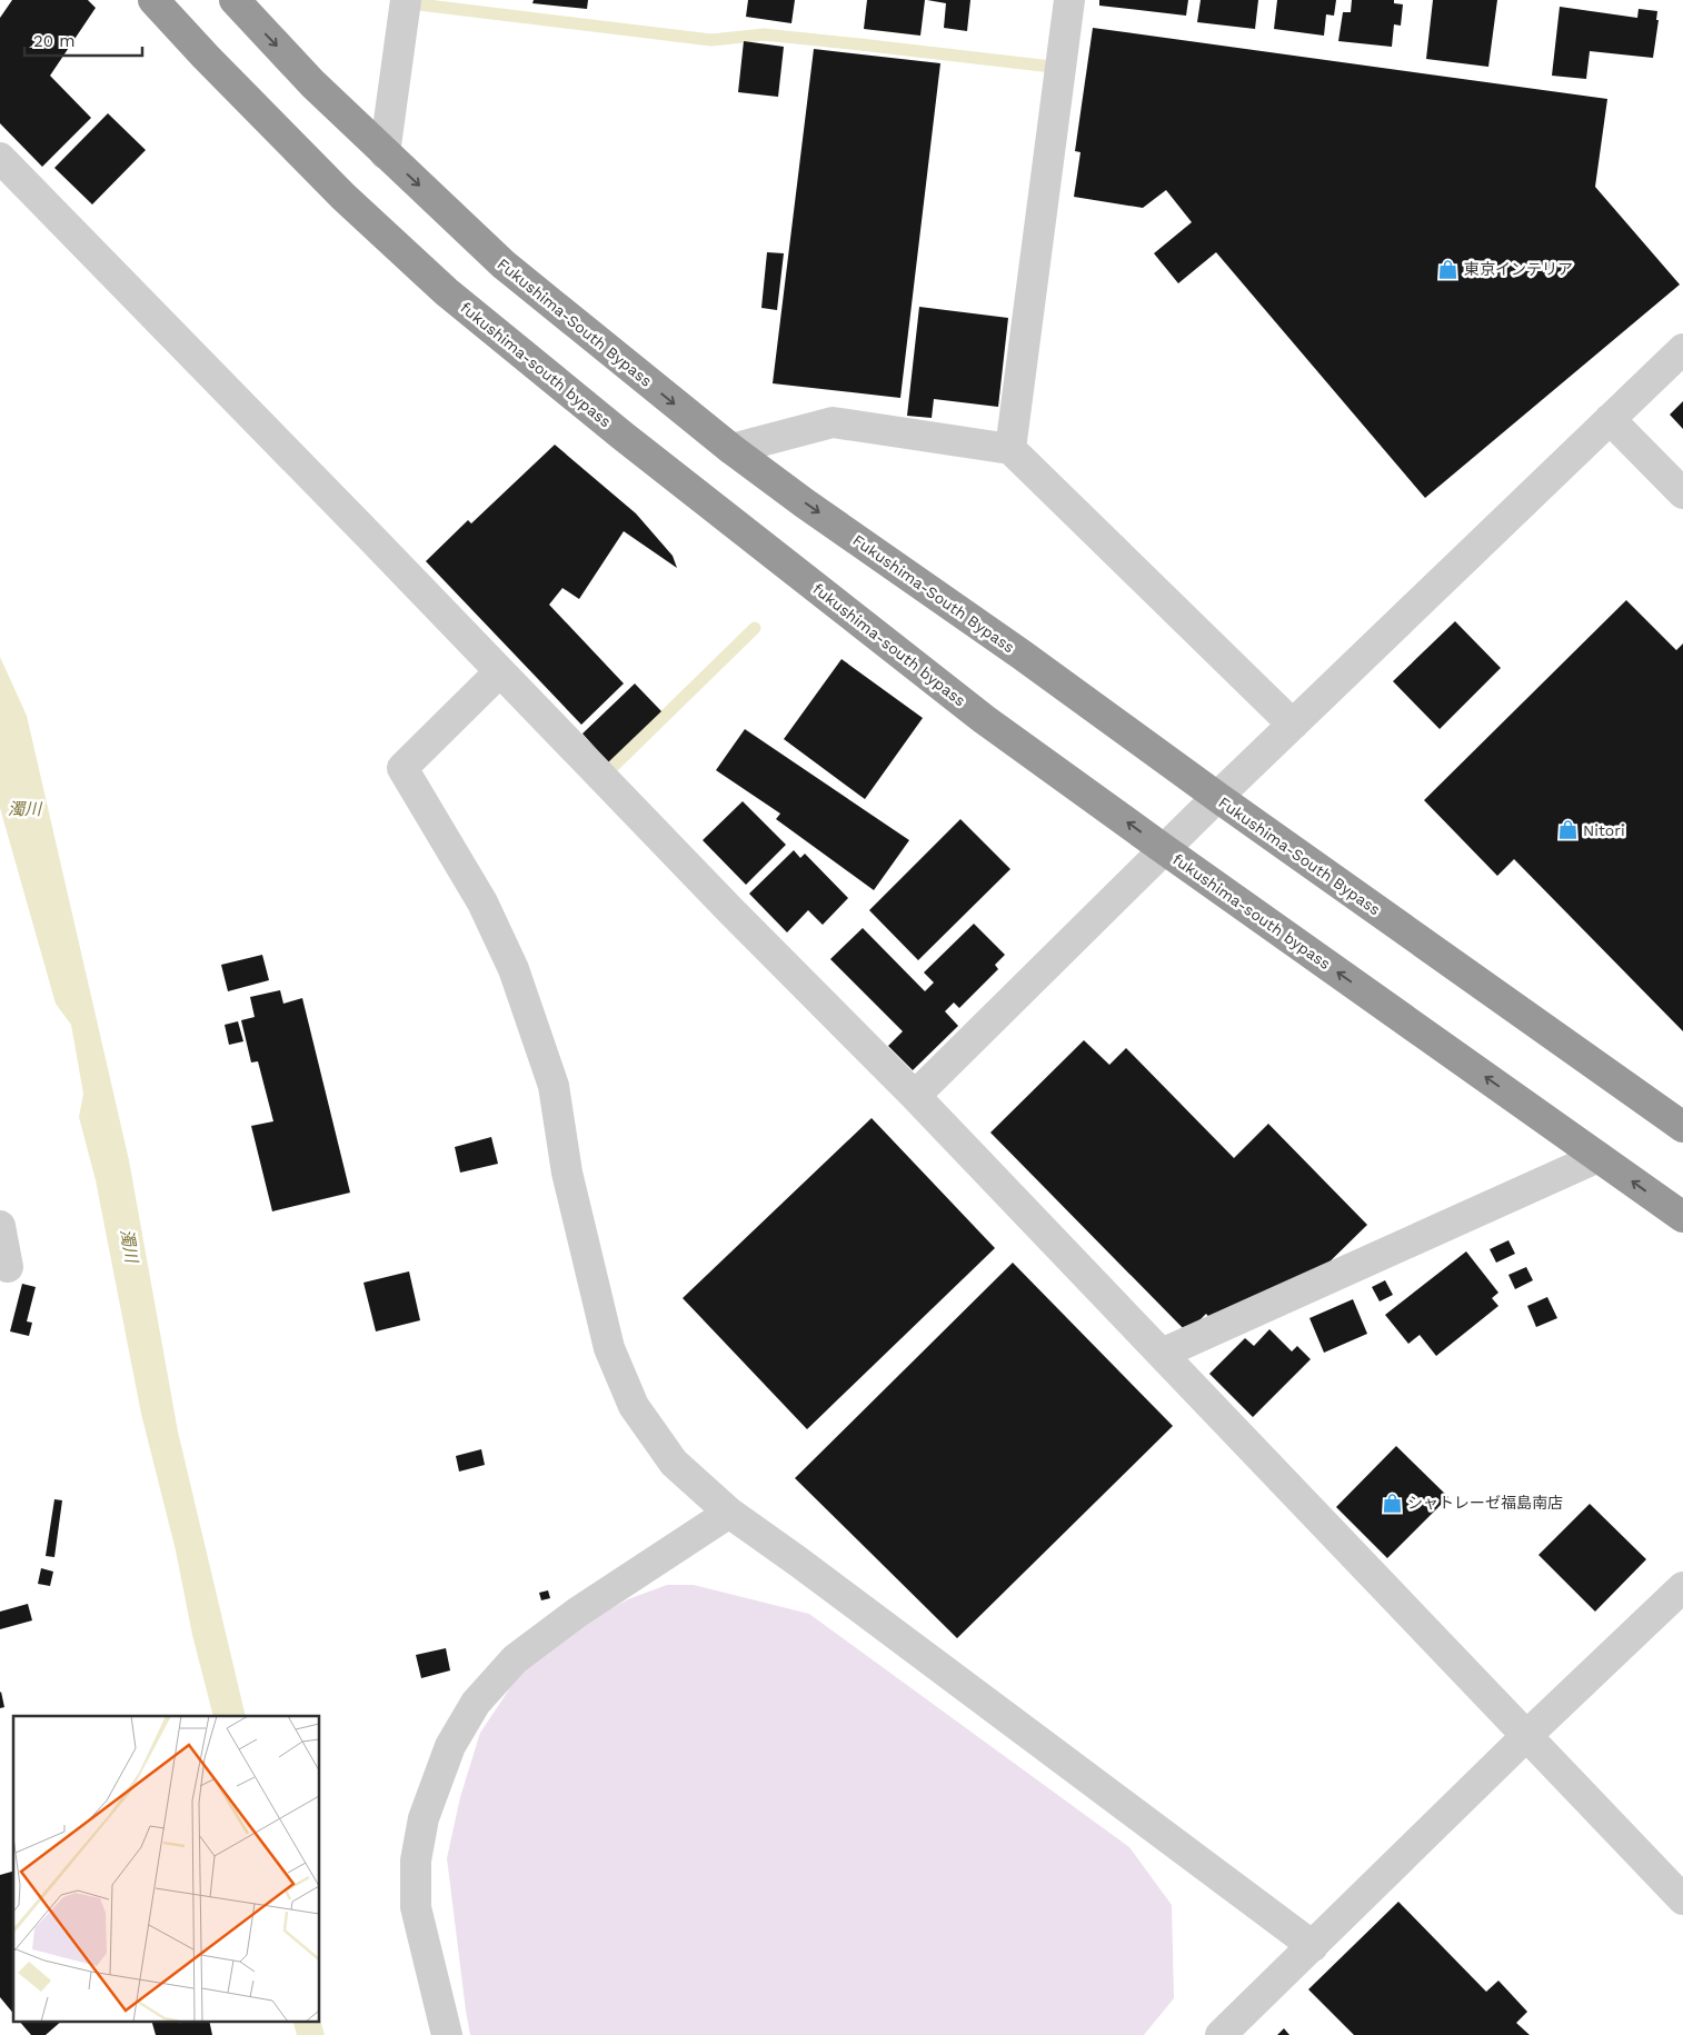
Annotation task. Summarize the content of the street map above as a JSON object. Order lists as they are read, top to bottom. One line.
{"streets":{"highway":["Fukushima-South Bypass","fukushima-south bypass"]},"one_way":["Fukushima-South Bypass","fukushima-south bypass"],"water":["濁川"],"places":{"shop":["東京インテリア","Nitori","シャトレーゼ福島南店"]},"scale_bar":"20 m"}
